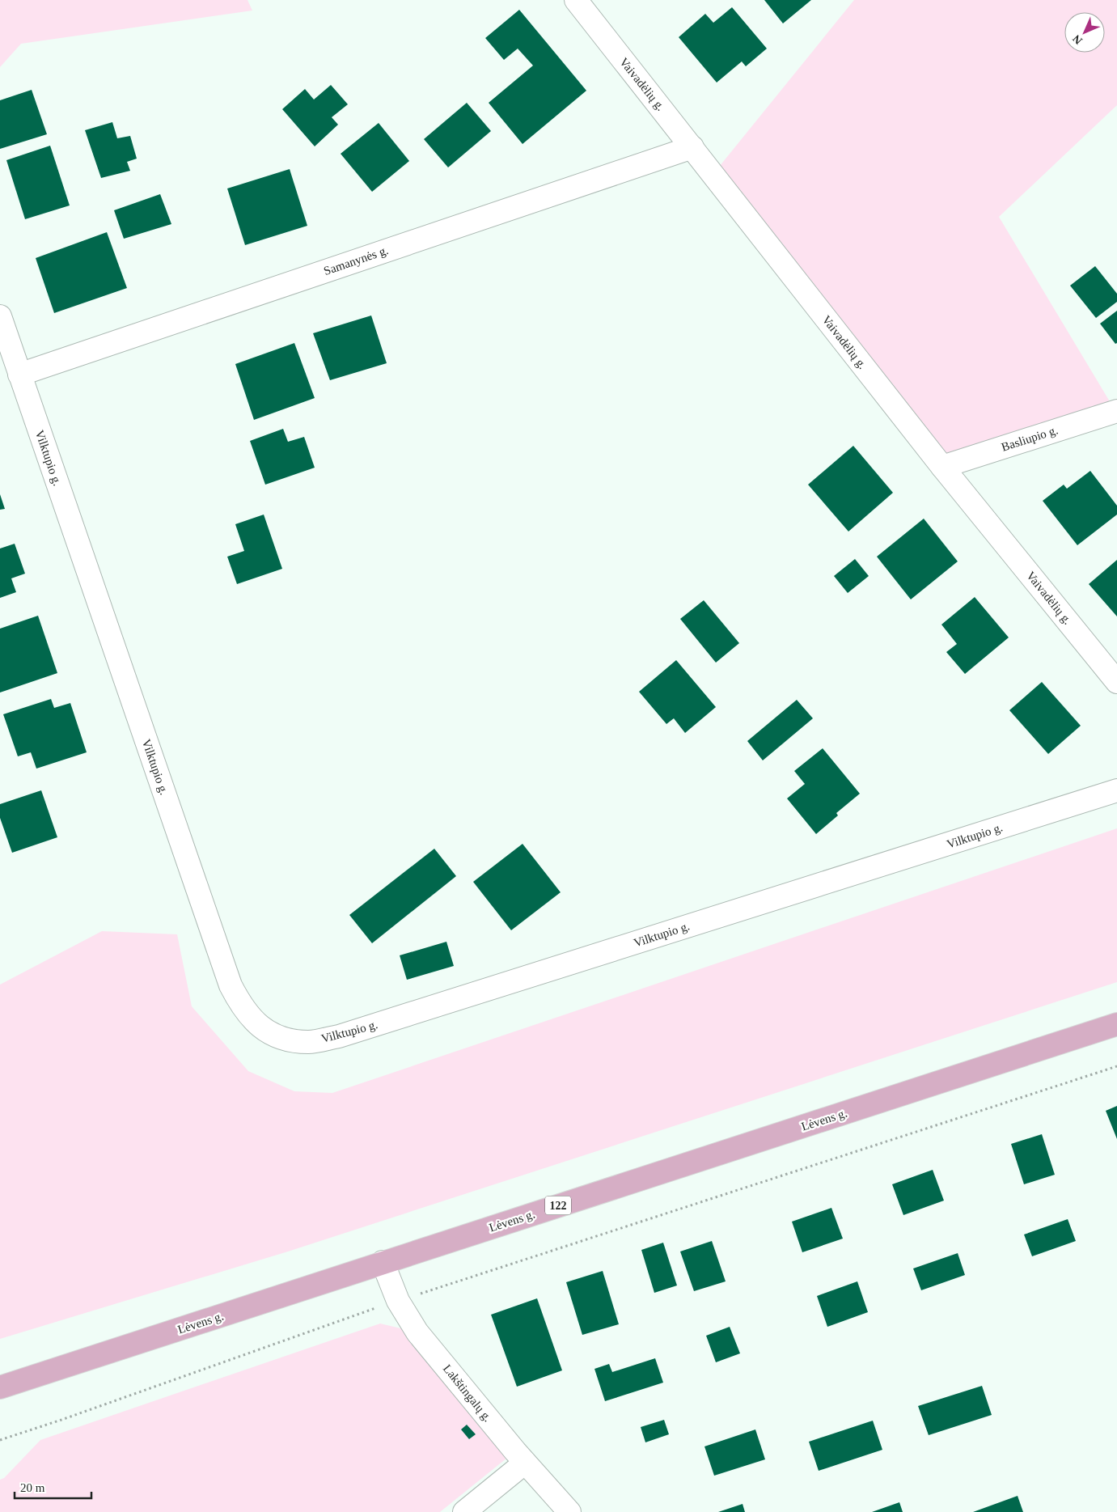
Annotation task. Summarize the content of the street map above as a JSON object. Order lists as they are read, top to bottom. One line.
{"streets":{"main road":["Lėvens g.","122"],"street":["Vaivadėlių g.","Samanynės g.","Basliupio g.","Vilktupio g.","Lakštingalų g."]},"crossings":[["Vaivadėlių g.","Samanynės g."],["Vaivadėlių g.","Basliupio g."],["Samanynės g.","Vilktupio g."],["Lėvens g.","Lakštingalų g."]],"scale_bar":"20 m","north":"bottom left"}
